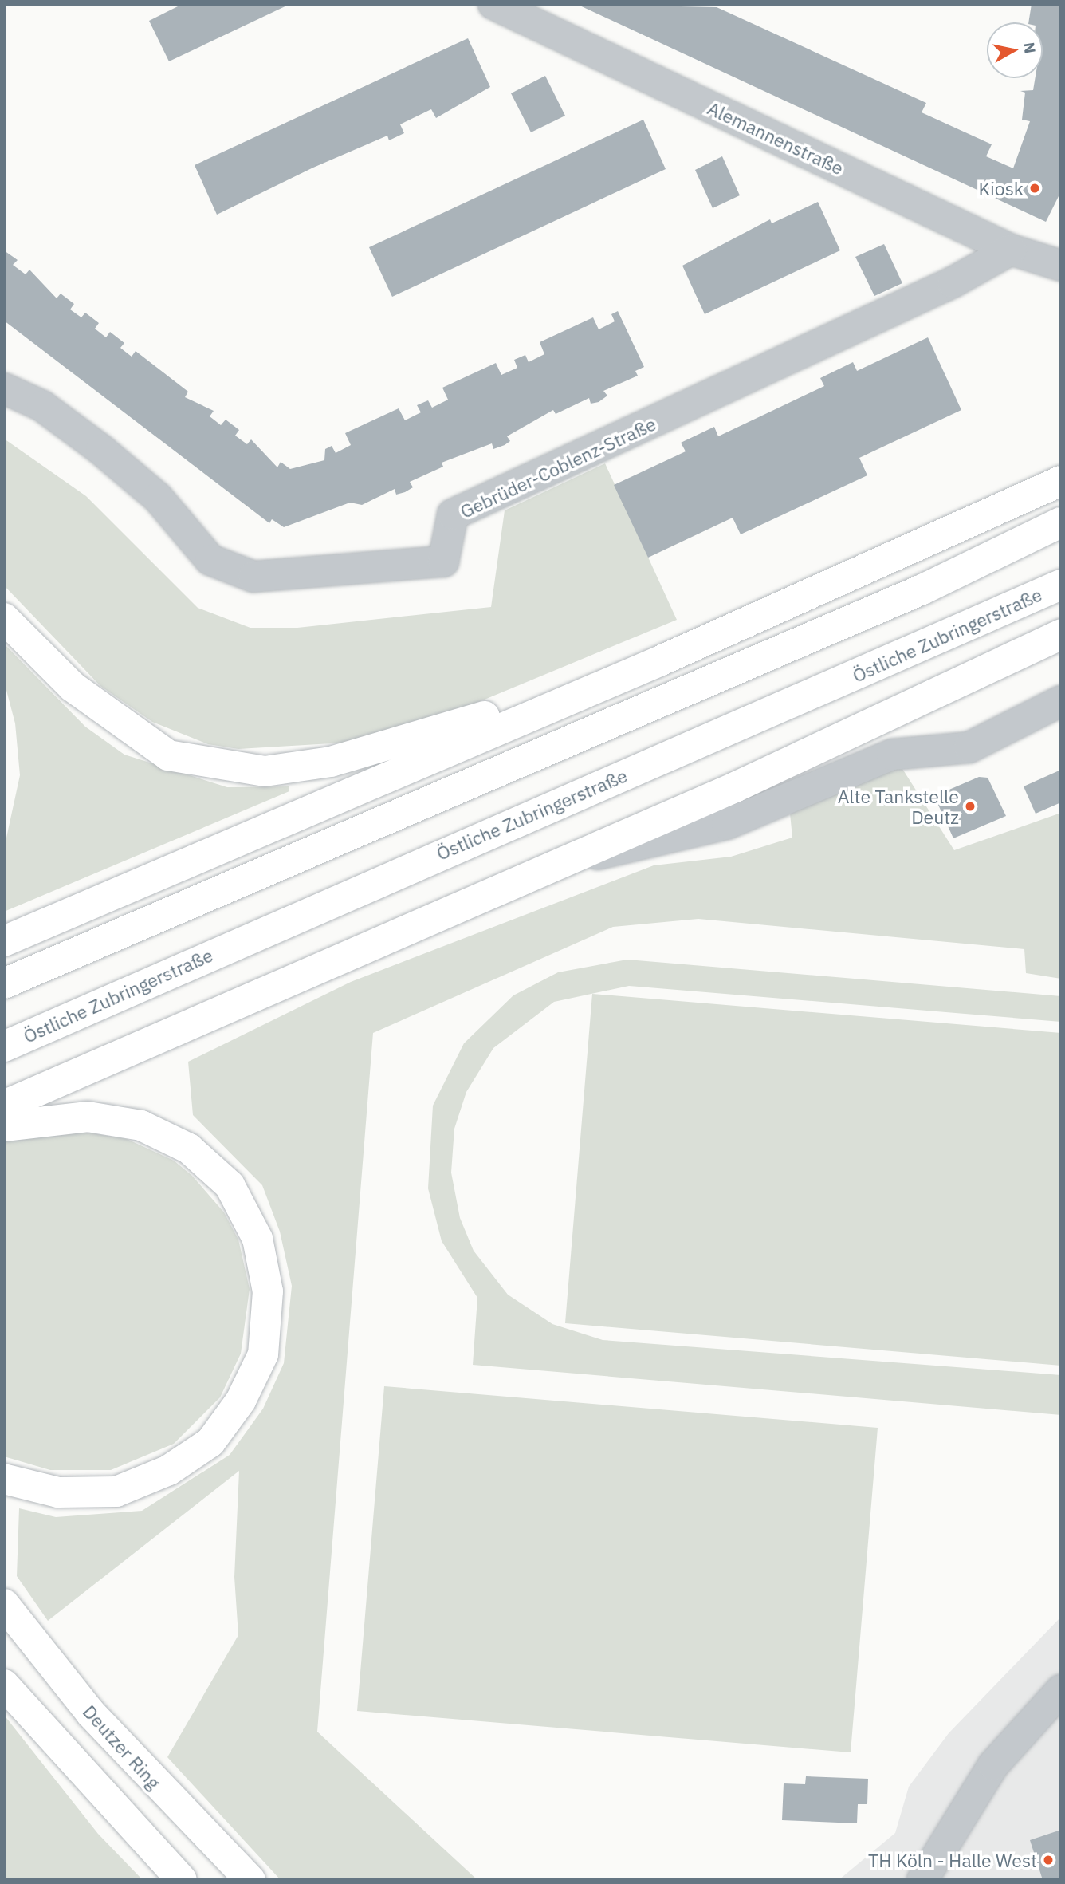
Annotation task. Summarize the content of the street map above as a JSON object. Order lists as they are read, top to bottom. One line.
{"streets":{"highway":["Östliche Zubringerstraße","Deutzer Ring"],"street":["Alemannenstraße","Gebrüder-Coblenz-Straße"]},"crossings":[["Alemannenstraße","Gebrüder-Coblenz-Straße"]],"places":["Kiosk","Alte Tankstelle Deutz","TH Köln - Halle West"],"north":"right"}
